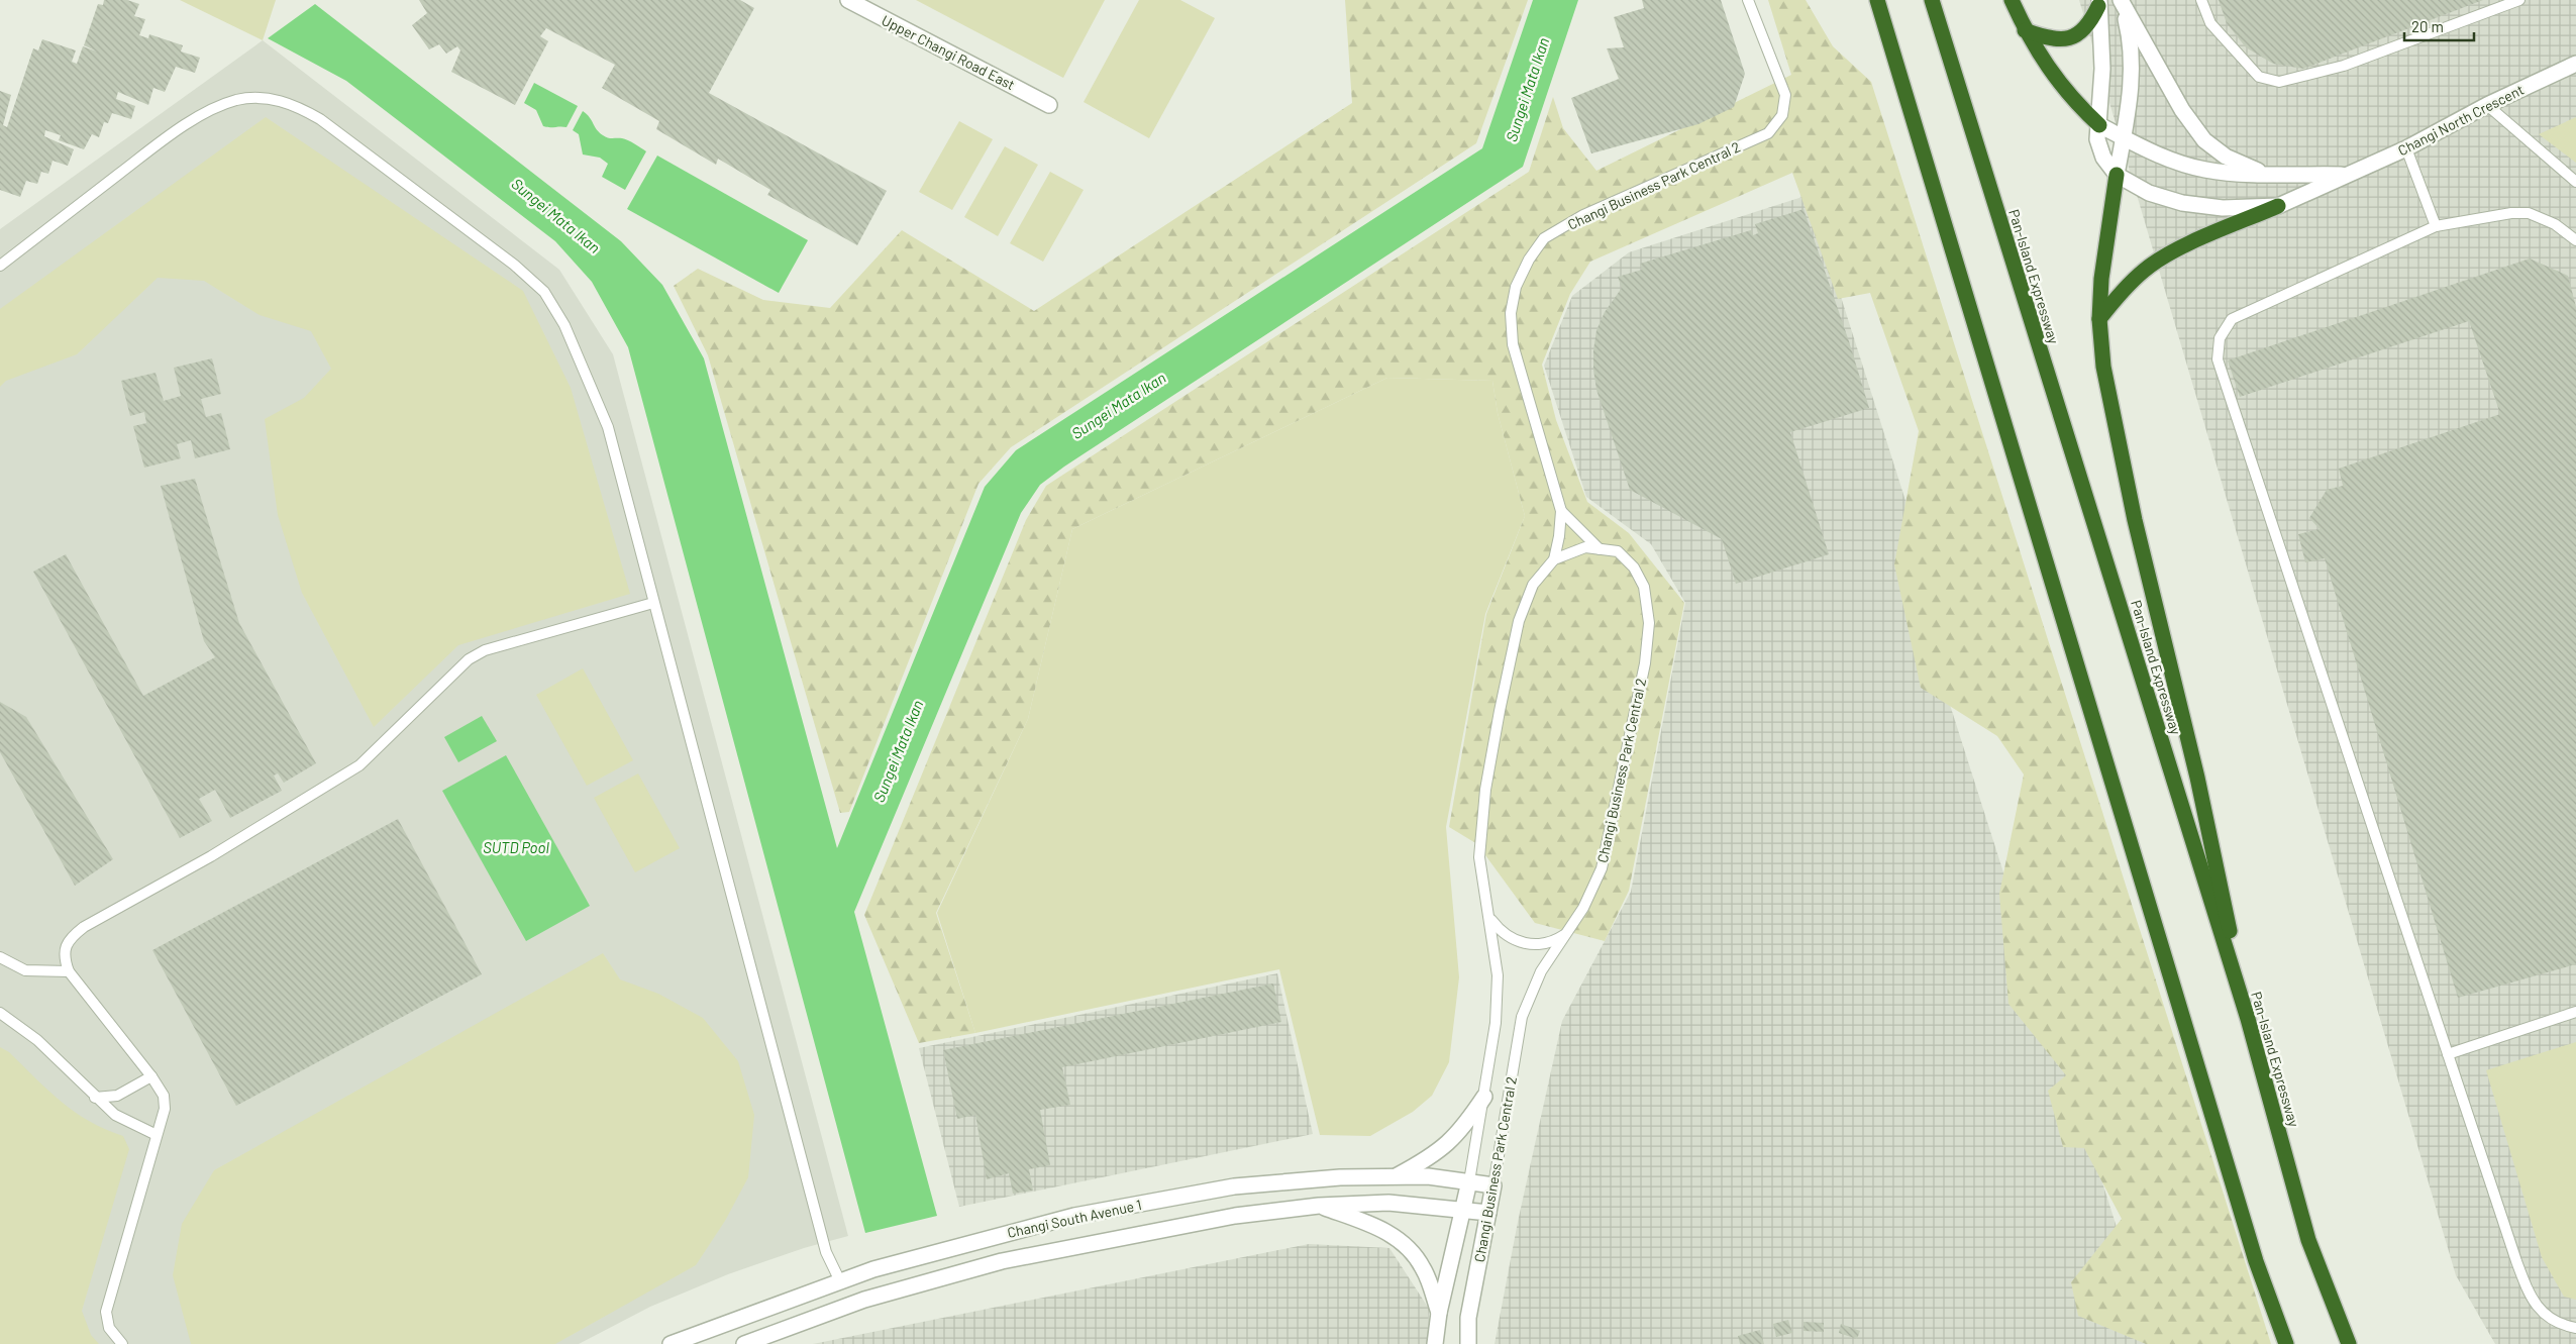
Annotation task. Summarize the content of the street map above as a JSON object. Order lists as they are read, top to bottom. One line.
{"streets":{"highway":["Pan-Island Expressway"],"street":["Upper Changi Road East","Changi North Crescent","Changi Business Park Central 2","Changi South Avenue 1"]},"crossings":[["Changi Business Park Central 2","Changi South Avenue 1"]],"water":["Sungei Mata Ikan","SUTD Pool"],"scale_bar":"20 m"}
